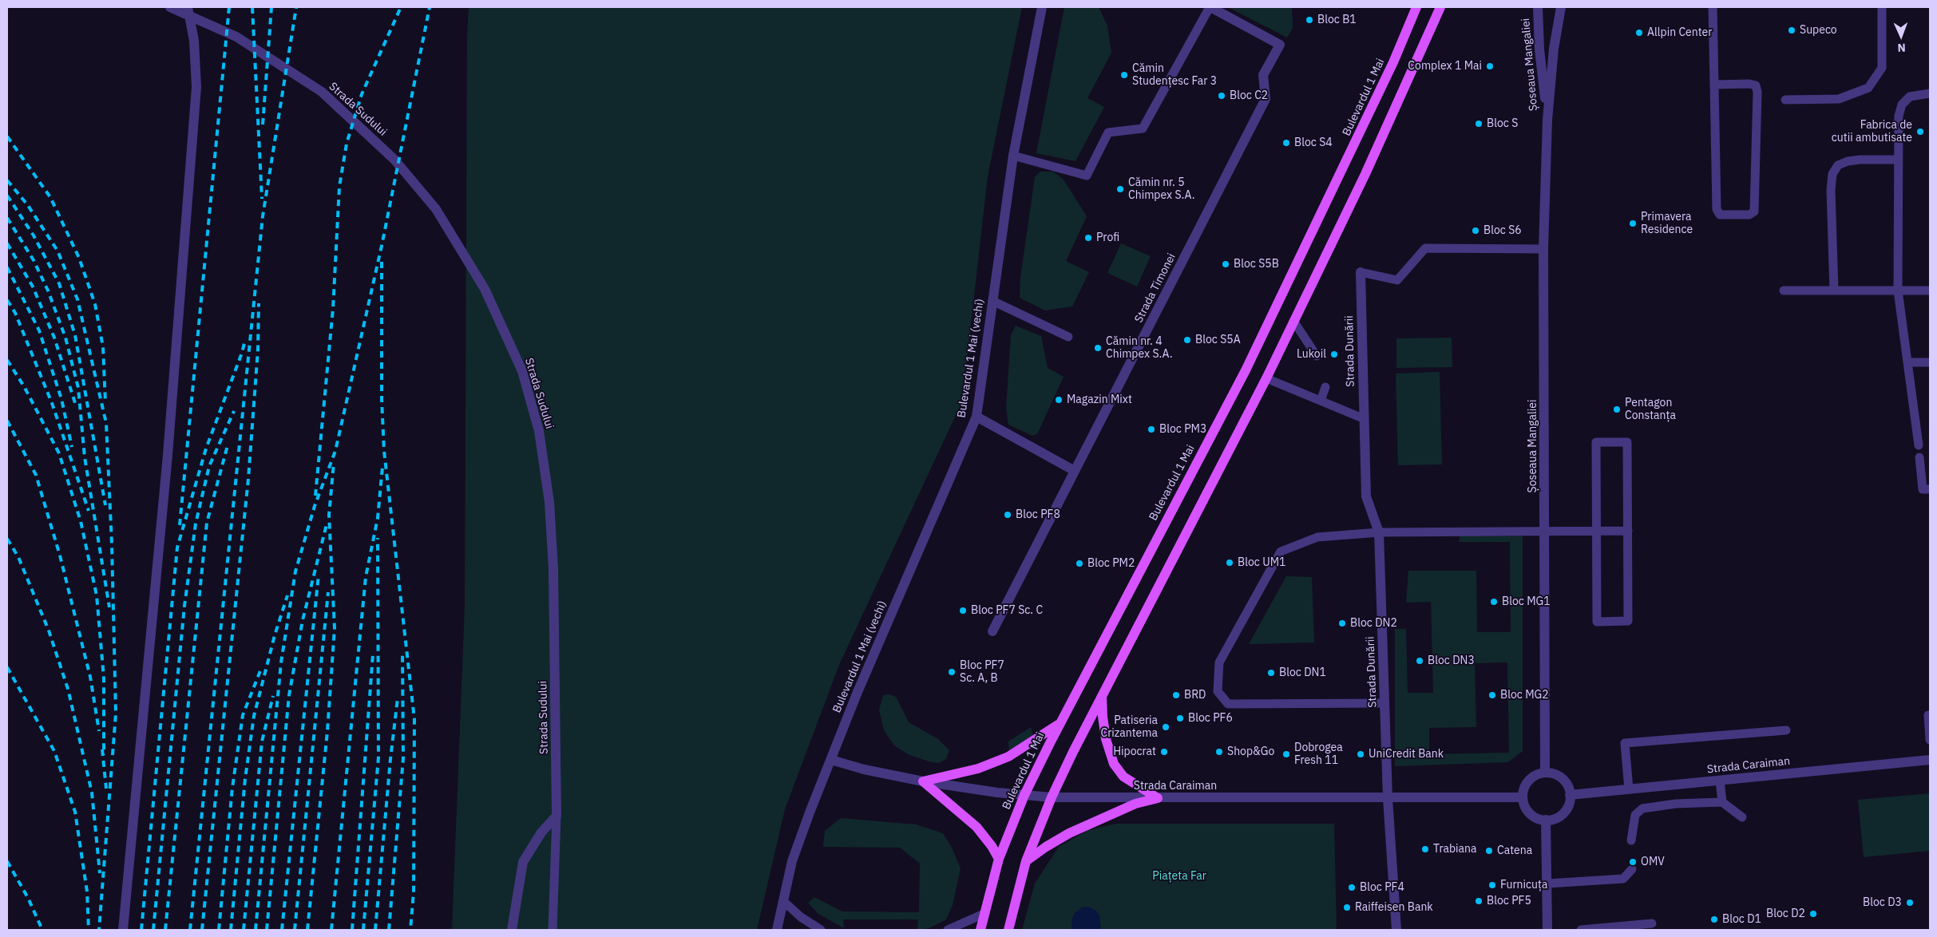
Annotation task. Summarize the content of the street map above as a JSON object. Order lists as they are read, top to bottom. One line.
{"streets":{"main road":["Bulevardul 1 Mai"],"street":["Șoseaua Mangaliei","Strada Sudului","Strada Timonei","Strada Dunării","Bulevardul 1 Mai (vechi)","Strada Caraiman"]},"crossings":[["Șoseaua Mangaliei","Strada Caraiman"],["Bulevardul 1 Mai","Strada Caraiman"],["Strada Dunării","Strada Caraiman"],["Bulevardul 1 Mai (vechi)","Strada Caraiman"]],"parks":["Piațeta Far"],"places":["Bloc B1","Supeco","Allpin Center","Complex 1 Mai","Cămin Studențesc Far 3","Bloc C2","Bloc S","Fabrica de cutii ambutisate","Bloc S4","Cămin nr. 5 Chimpex S.A.","Primavera Residence","Bloc S6","Profi","Bloc S5B","Bloc S5A","Cămin nr. 4 Chimpex S.A.","Lukoil","Magazin Mixt","Pentagon Constanța","Bloc PM3","Bloc PF8","Bloc UM1","Bloc PM2","Bloc MG1","Bloc PF7 Sc. C","Bloc DN2","Bloc DN3","Bloc PF7 Sc. A, B","Bloc DN1","BRD","Bloc MG2","Bloc PF6","Patiseria Crizantema","Hipocrat","Shop&Go","Dobrogea Fresh 11","UniCredit Bank","Trabiana","Catena","OMV","Furnicuța","Bloc PF4","Bloc PF5","Bloc D3","Raiffeisen Bank","Bloc D2","Bloc D1"],"north":"bottom"}
